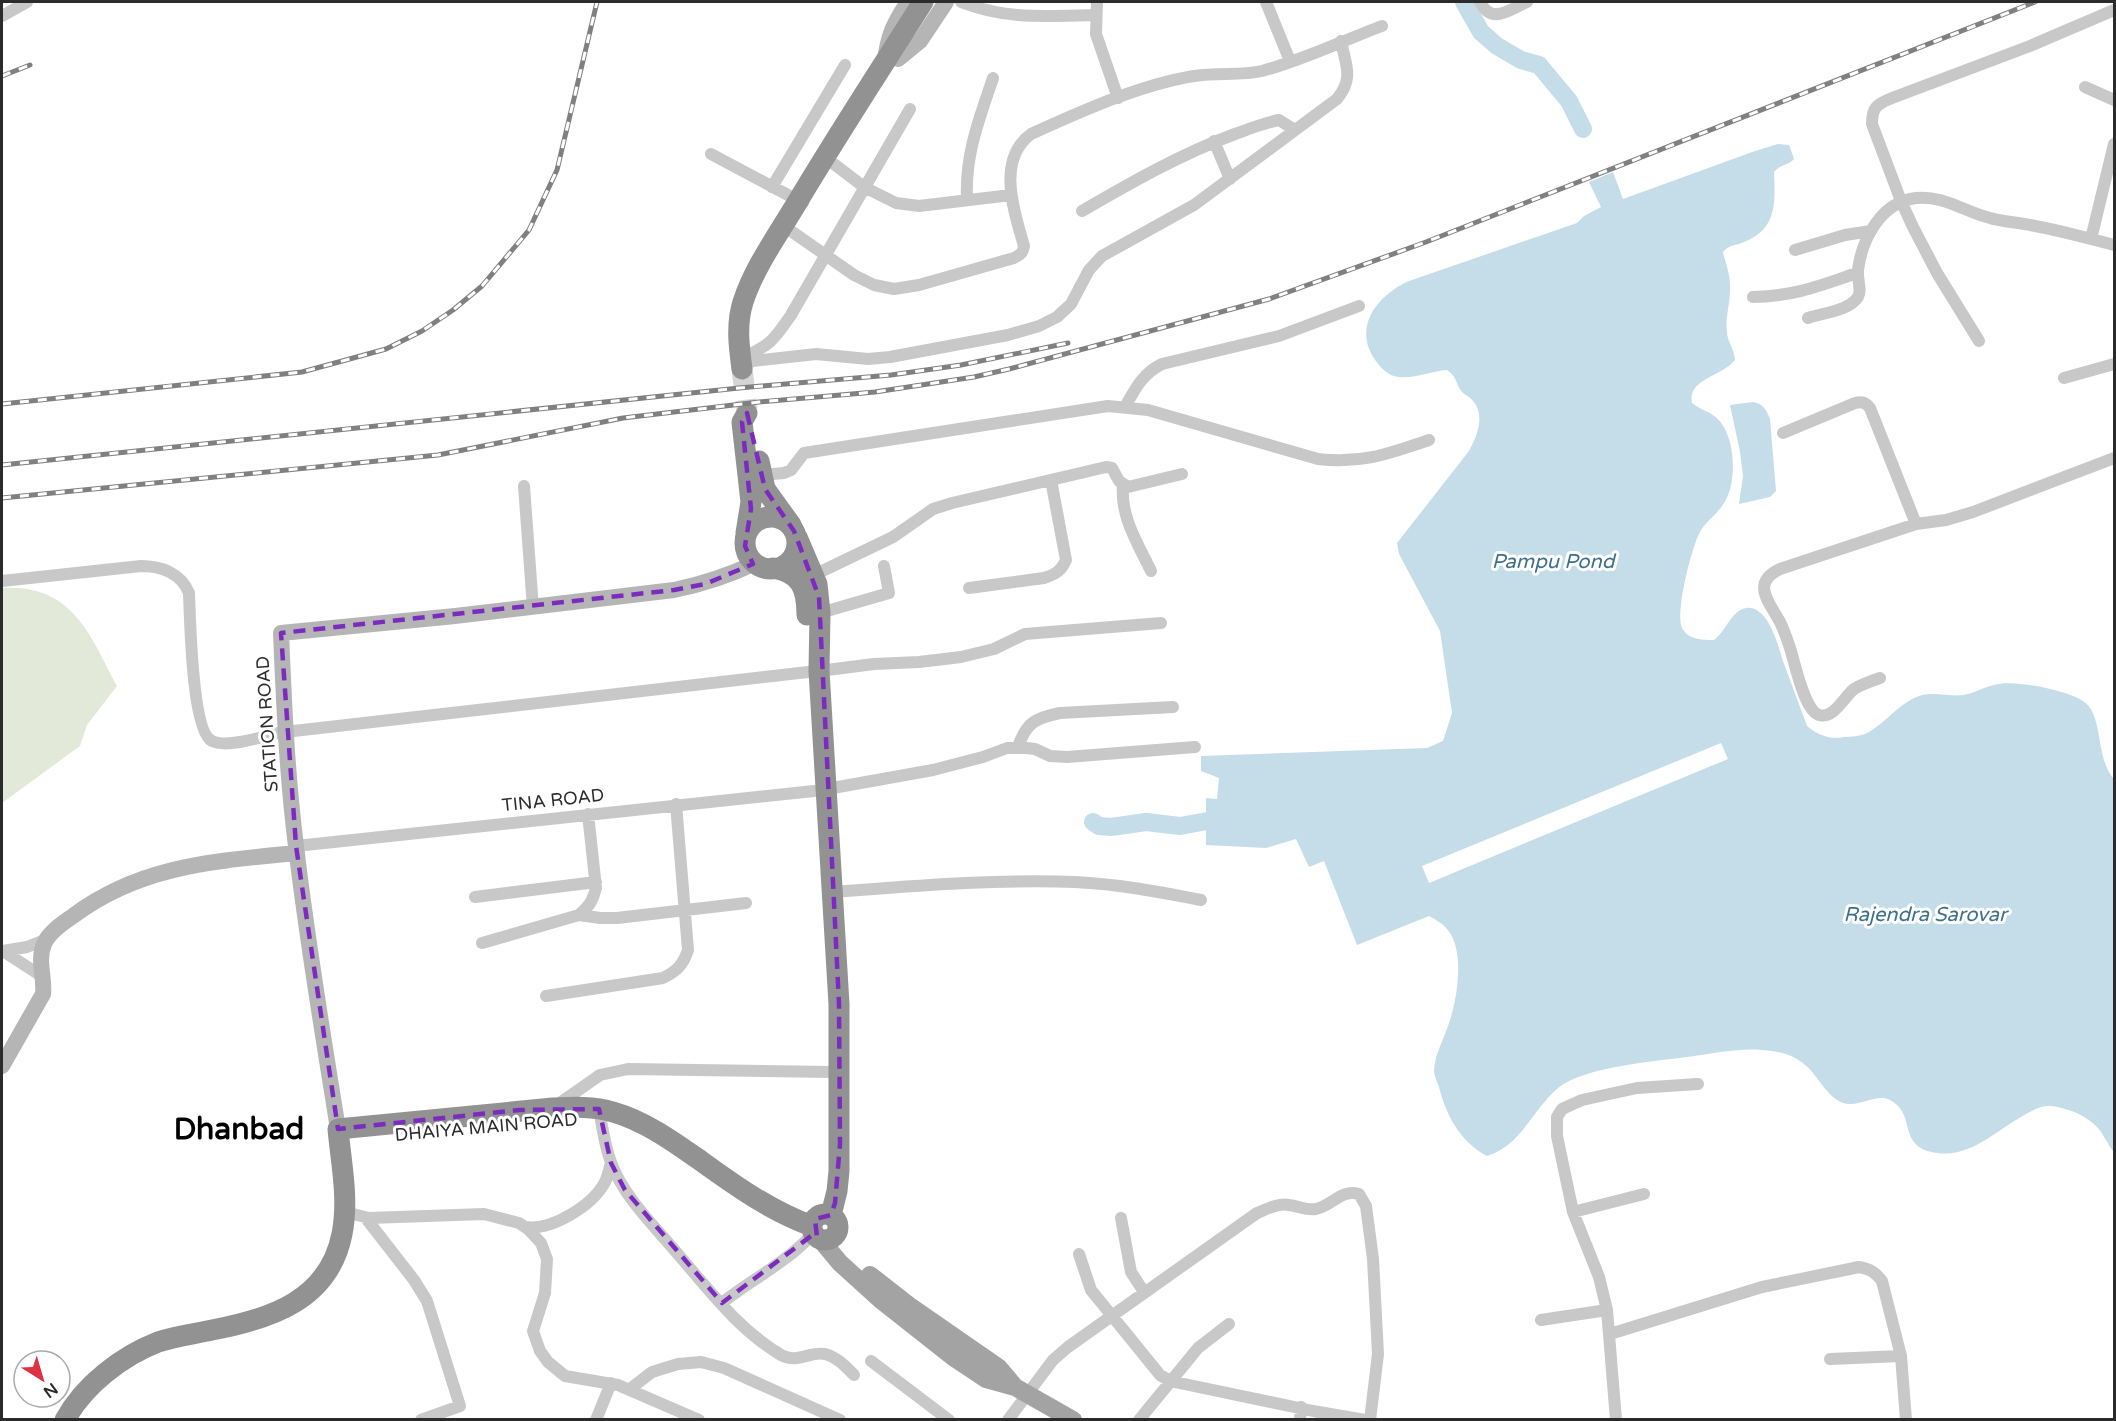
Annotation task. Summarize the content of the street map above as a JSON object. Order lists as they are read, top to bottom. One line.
{"streets":{"highway":["DHAIYA MAIN ROAD"],"street":["STATION ROAD","TINA ROAD"]},"crossings":[["STATION ROAD","TINA ROAD"],["STATION ROAD","DHAIYA MAIN ROAD"]],"districts":["Dhanbad"],"water":["Pampu Pond","Rajendra Sarovar"],"north":"bottom right"}
